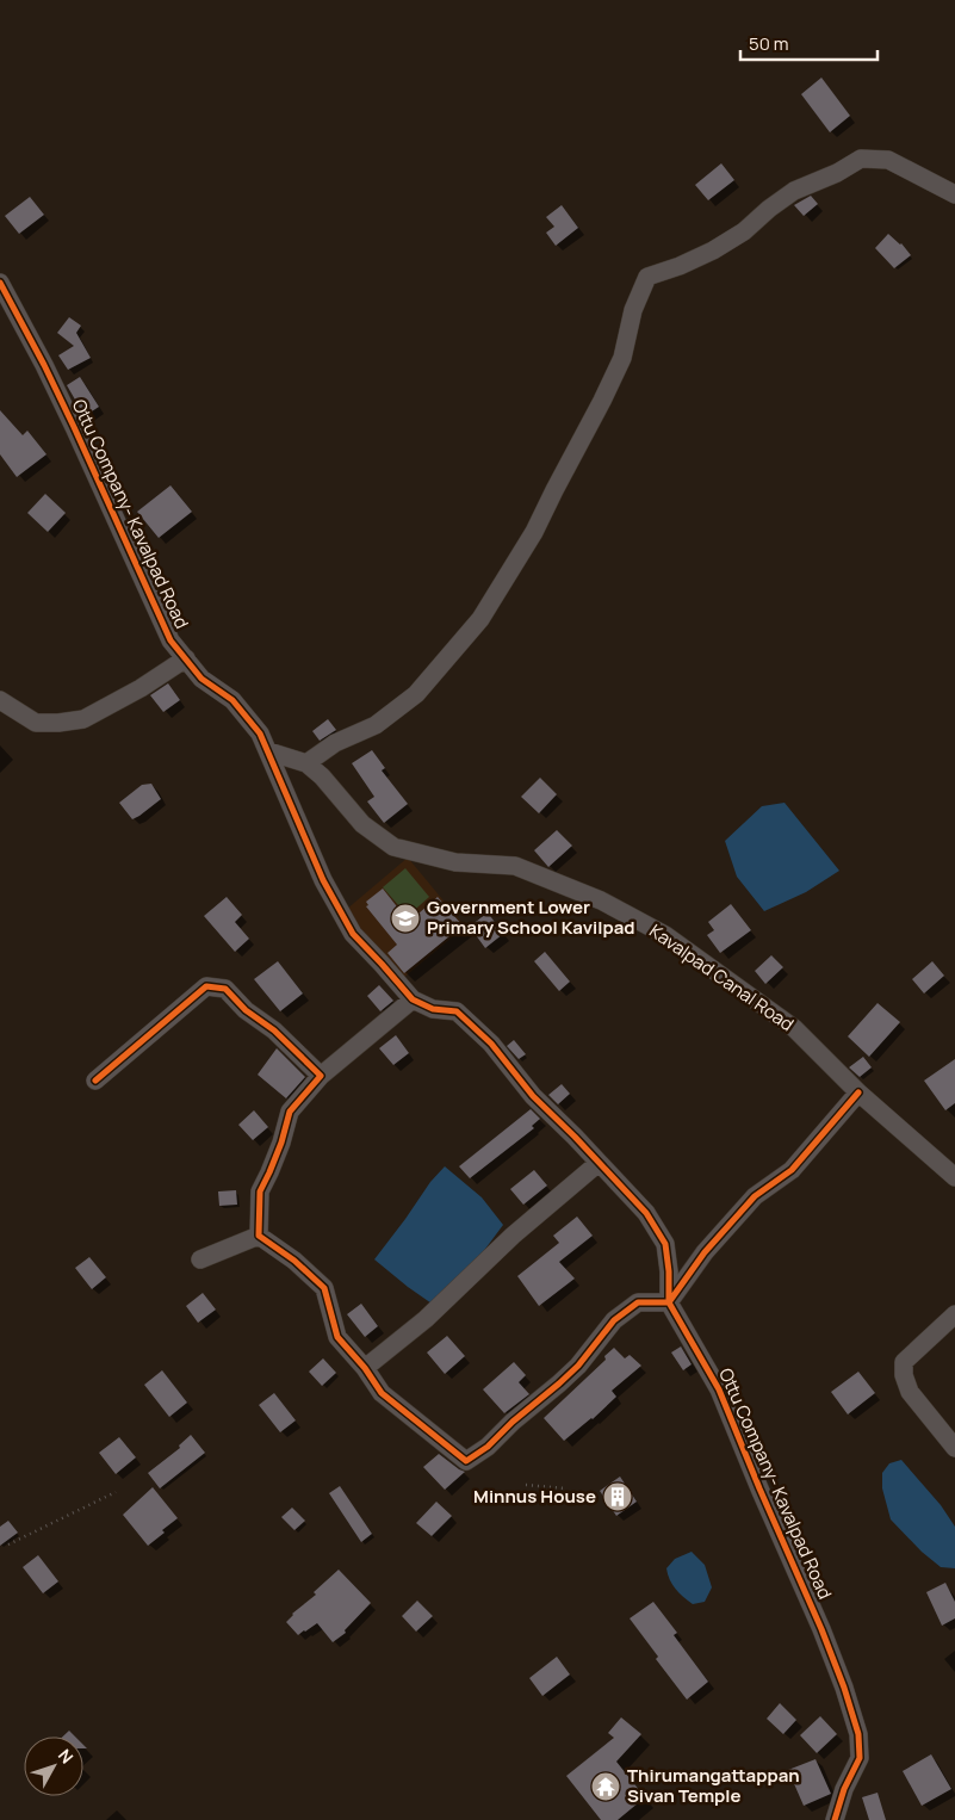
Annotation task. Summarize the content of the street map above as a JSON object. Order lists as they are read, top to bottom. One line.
{"streets":{"street":["Ottu Company- Kavalpad Road","Kavalpad Canal Road"]},"crossings":[["Ottu Company- Kavalpad Road","Kavalpad Canal Road"]],"places":{"school or university":["Government Lower Primary School Kavilpad"],"building":["Minnus House"],"temple":["Thirumangattappan Sivan Temple"]},"scale_bar":"50 m","north":"top right"}
